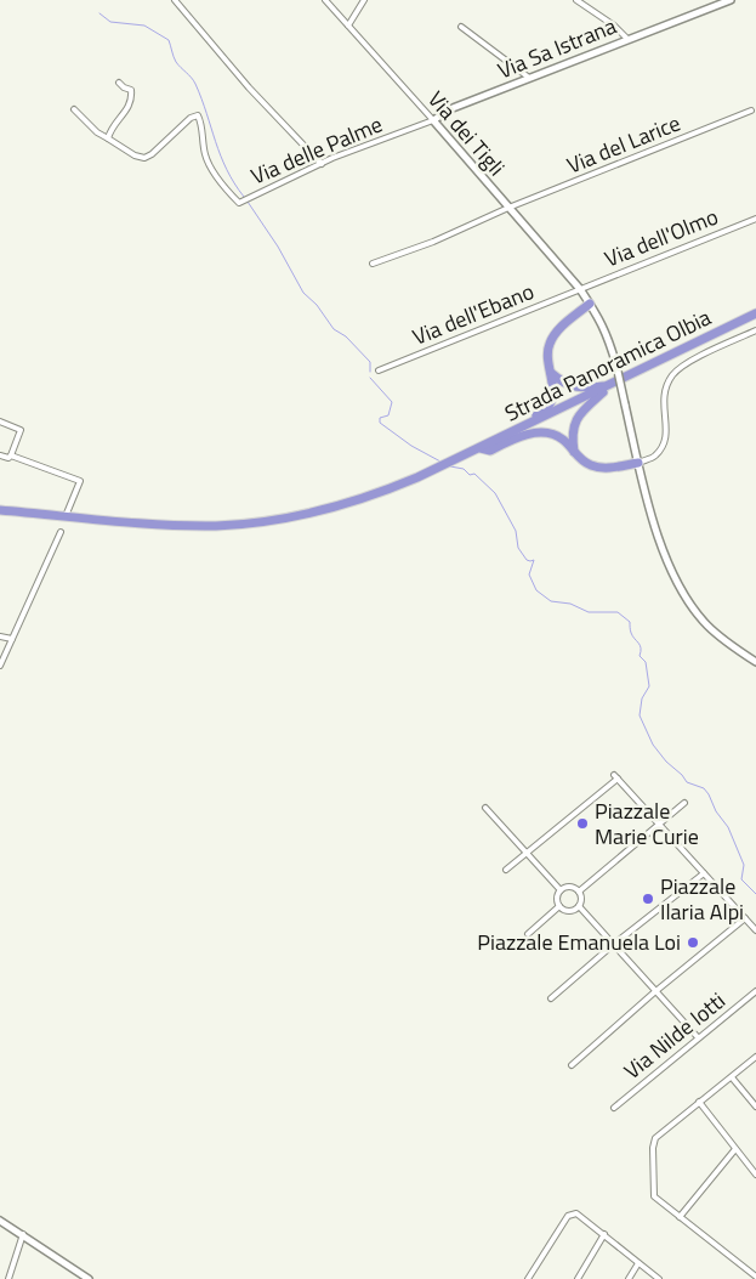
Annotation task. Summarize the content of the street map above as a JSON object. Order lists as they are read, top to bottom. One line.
{"streets":{"highway":["Strada Panoramica Olbia"],"street":["Via Sa Istrana","Via dei Tigli","Via del Larice","Via delle Palme","Via dell'Olmo","Via dell'Ebano","Via Nilde Iotti"]},"crossings":[["Via Sa Istrana","Via dei Tigli"],["Via Sa Istrana","Via delle Palme"],["Via dei Tigli","Via del Larice"],["Via dei Tigli","Via delle Palme"],["Via dei Tigli","Via dell'Olmo"],["Via dei Tigli","Via dell'Ebano"],["Via dell'Olmo","Via dell'Ebano"]],"places":["Piazzale Marie Curie","Piazzale Ilaria Alpi","Piazzale Emanuela Loi"]}
